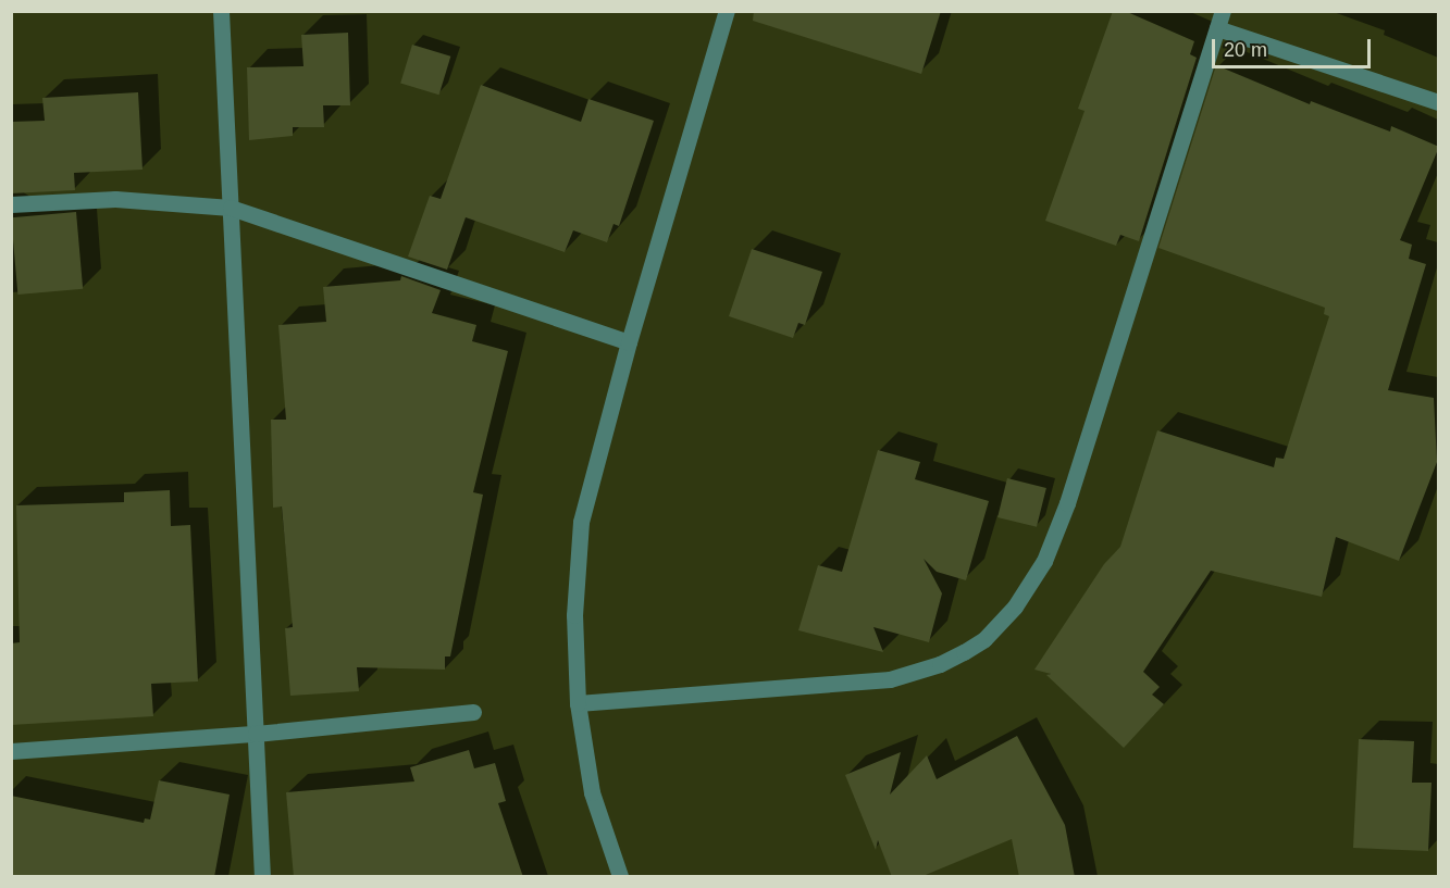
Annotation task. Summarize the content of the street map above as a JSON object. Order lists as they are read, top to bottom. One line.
{"scale_bar":"20 m"}
